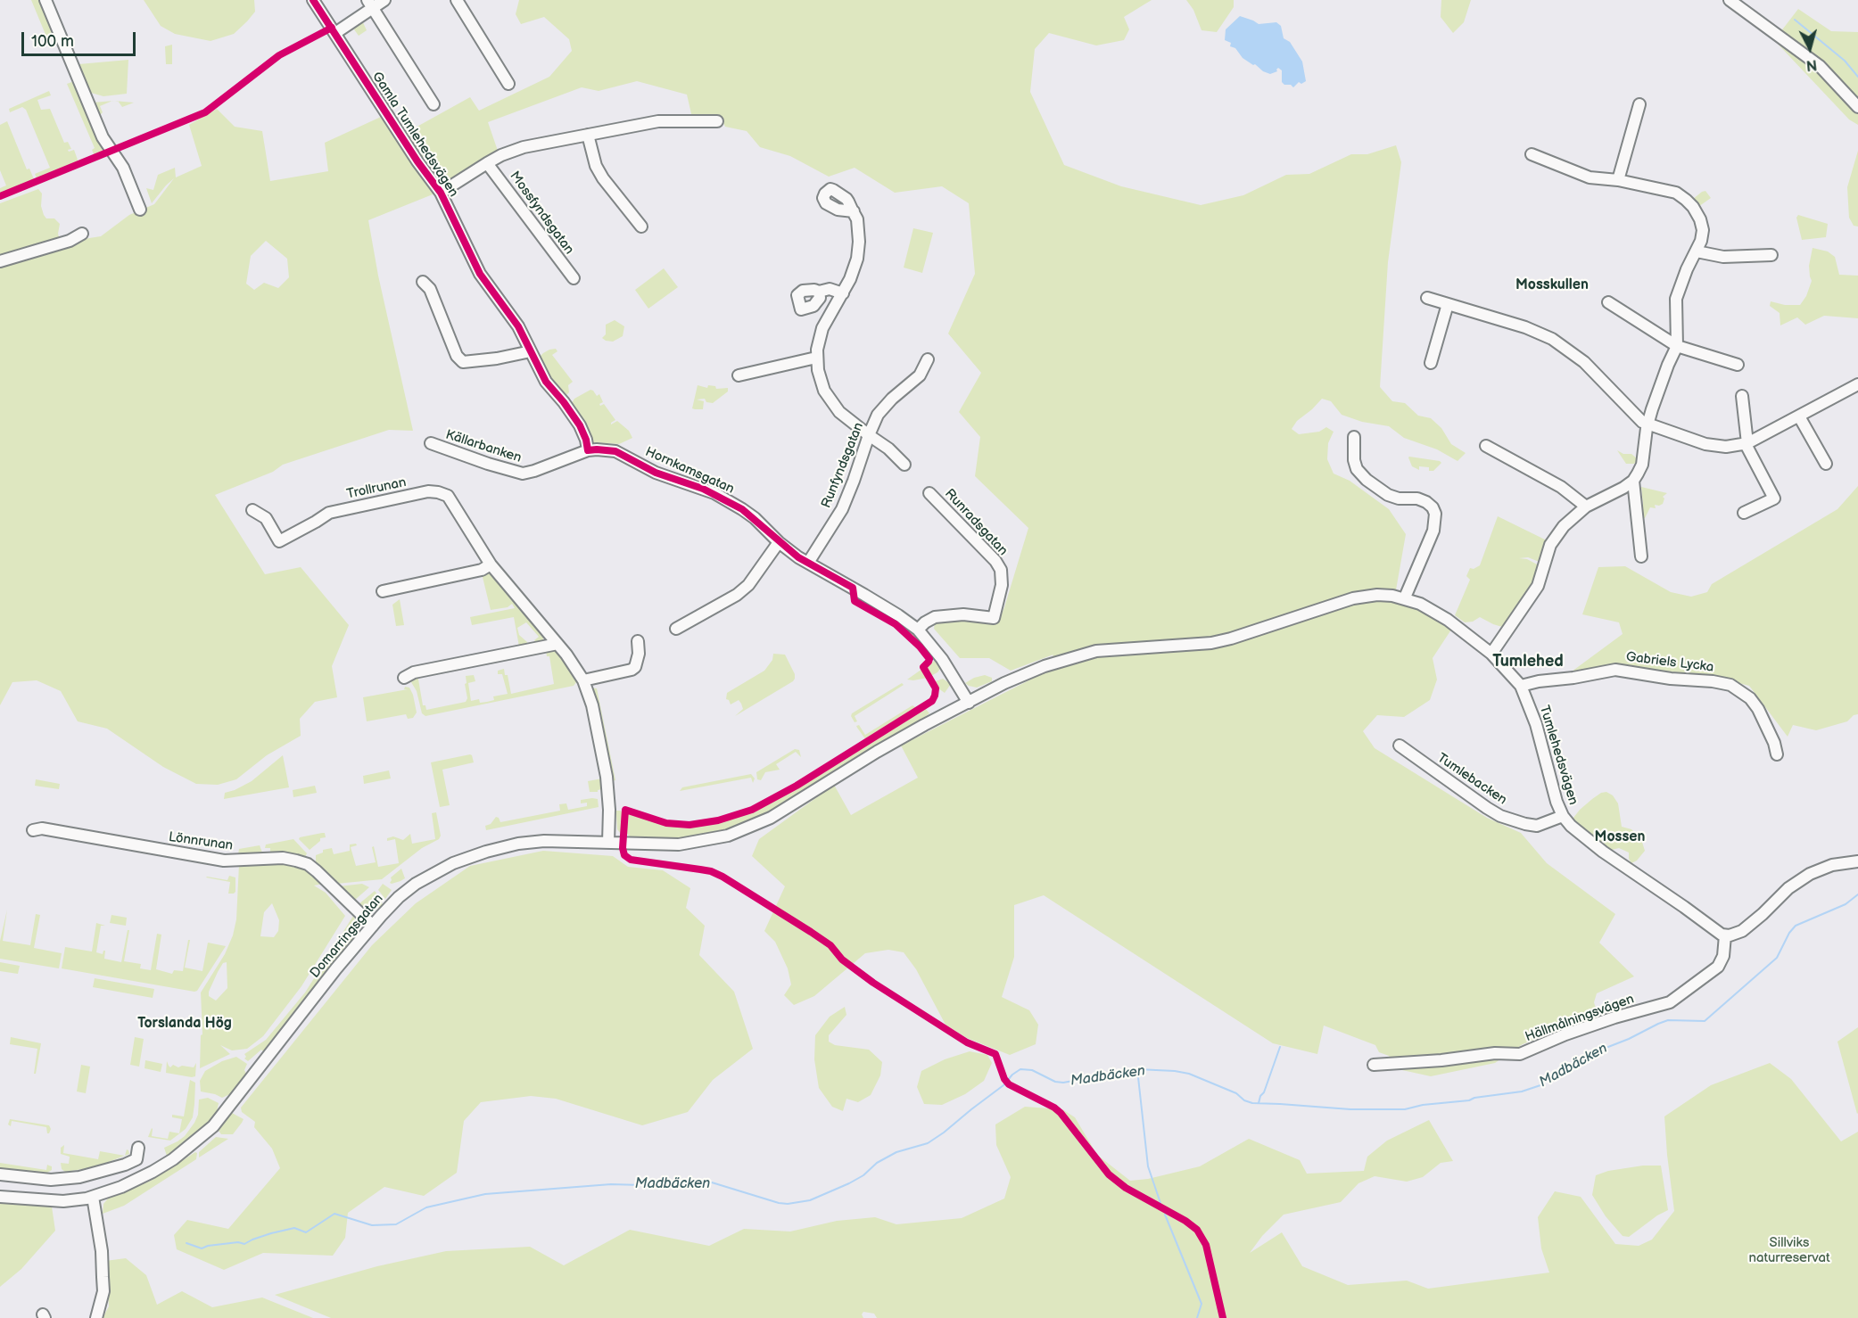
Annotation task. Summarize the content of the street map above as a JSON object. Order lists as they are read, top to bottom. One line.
{"streets":{"street":["Gamla Tumlehedsvägen","Mossfyndsgatan","Källarbanken","Runfyndsgatan","Hornkamsgatan","Trollrunan","Runradsgatan","Gabriels Lycka","Tumlehedsvägen","Tumlebacken","Lönnrunan","Domarringsgatan","Hällmålningsvägen"]},"crossings":[["Gamla Tumlehedsvägen","Mossfyndsgatan"],["Gamla Tumlehedsvägen","Källarbanken"],["Gamla Tumlehedsvägen","Hornkamsgatan"],["Källarbanken","Hornkamsgatan"],["Runfyndsgatan","Hornkamsgatan"],["Hornkamsgatan","Runradsgatan"],["Hornkamsgatan","Domarringsgatan"],["Trollrunan","Domarringsgatan"],["Gabriels Lycka","Tumlehedsvägen"],["Tumlehedsvägen","Tumlebacken"],["Tumlehedsvägen","Domarringsgatan"],["Tumlehedsvägen","Hällmålningsvägen"],["Lönnrunan","Domarringsgatan"]],"districts":["Mosskullen","Tumlehed","Mossen","Torslanda Hög"],"water":["Madbäcken"],"parks":["Sillviks naturreservat"],"scale_bar":"100 m","north":"bottom"}
